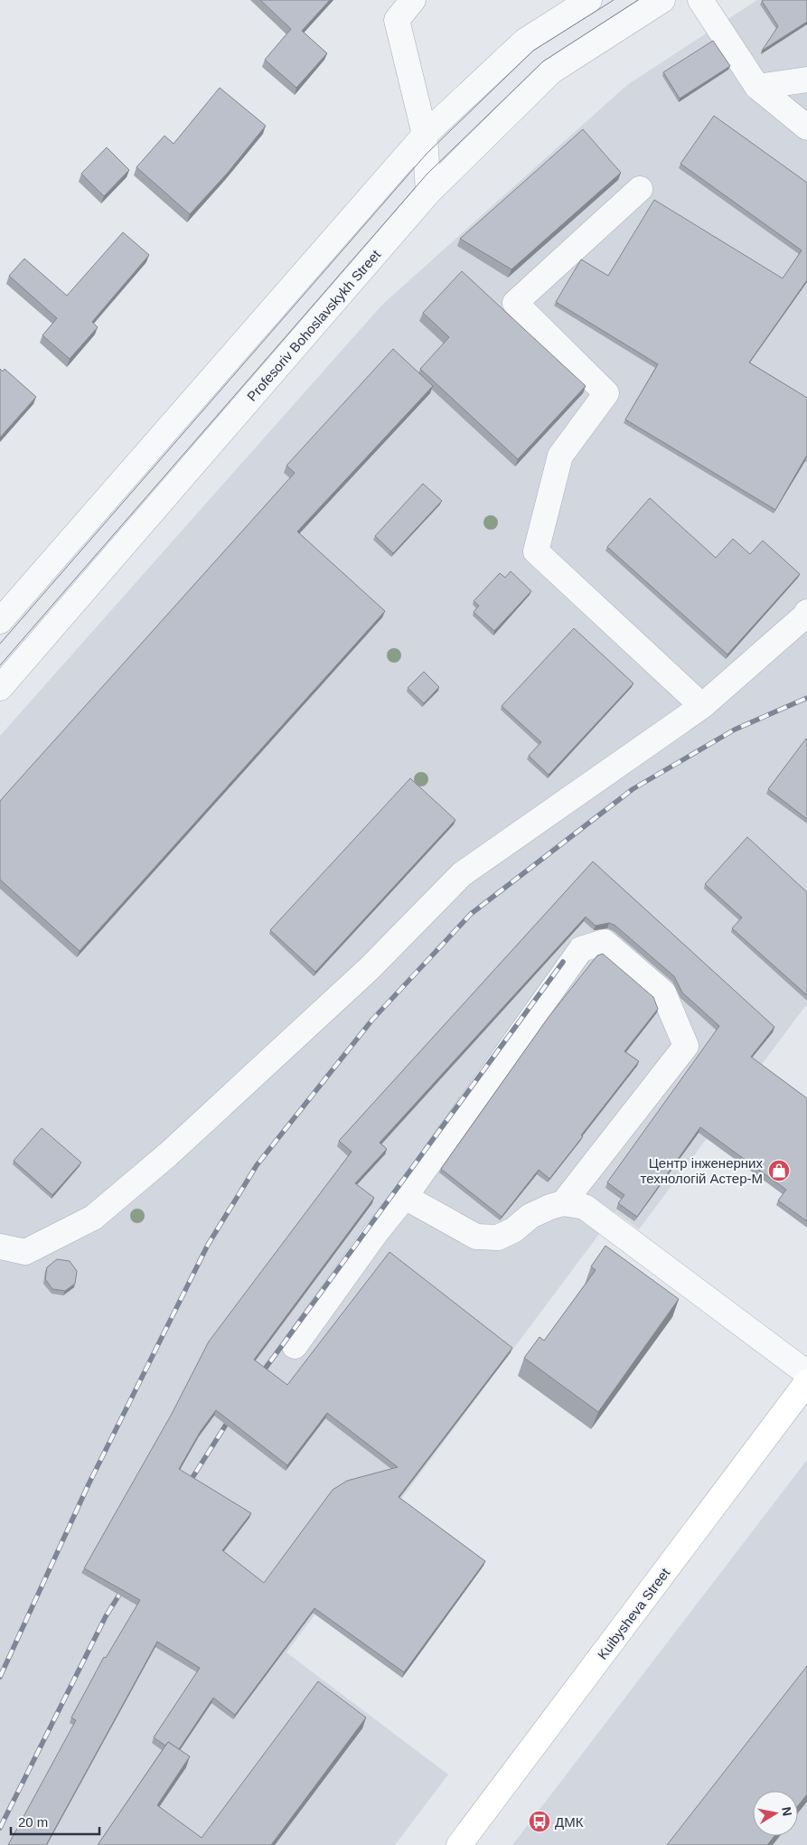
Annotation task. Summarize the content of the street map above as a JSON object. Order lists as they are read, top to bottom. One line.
{"streets":{"main road":["Kuibysheva Street"],"street":["Profesoriv Bohoslavskykh Street"]},"places":{"shop":["Центр інженерних технологій Астер-М"],"bus stop":["ДМК"]},"scale_bar":"20 m","north":"right"}
